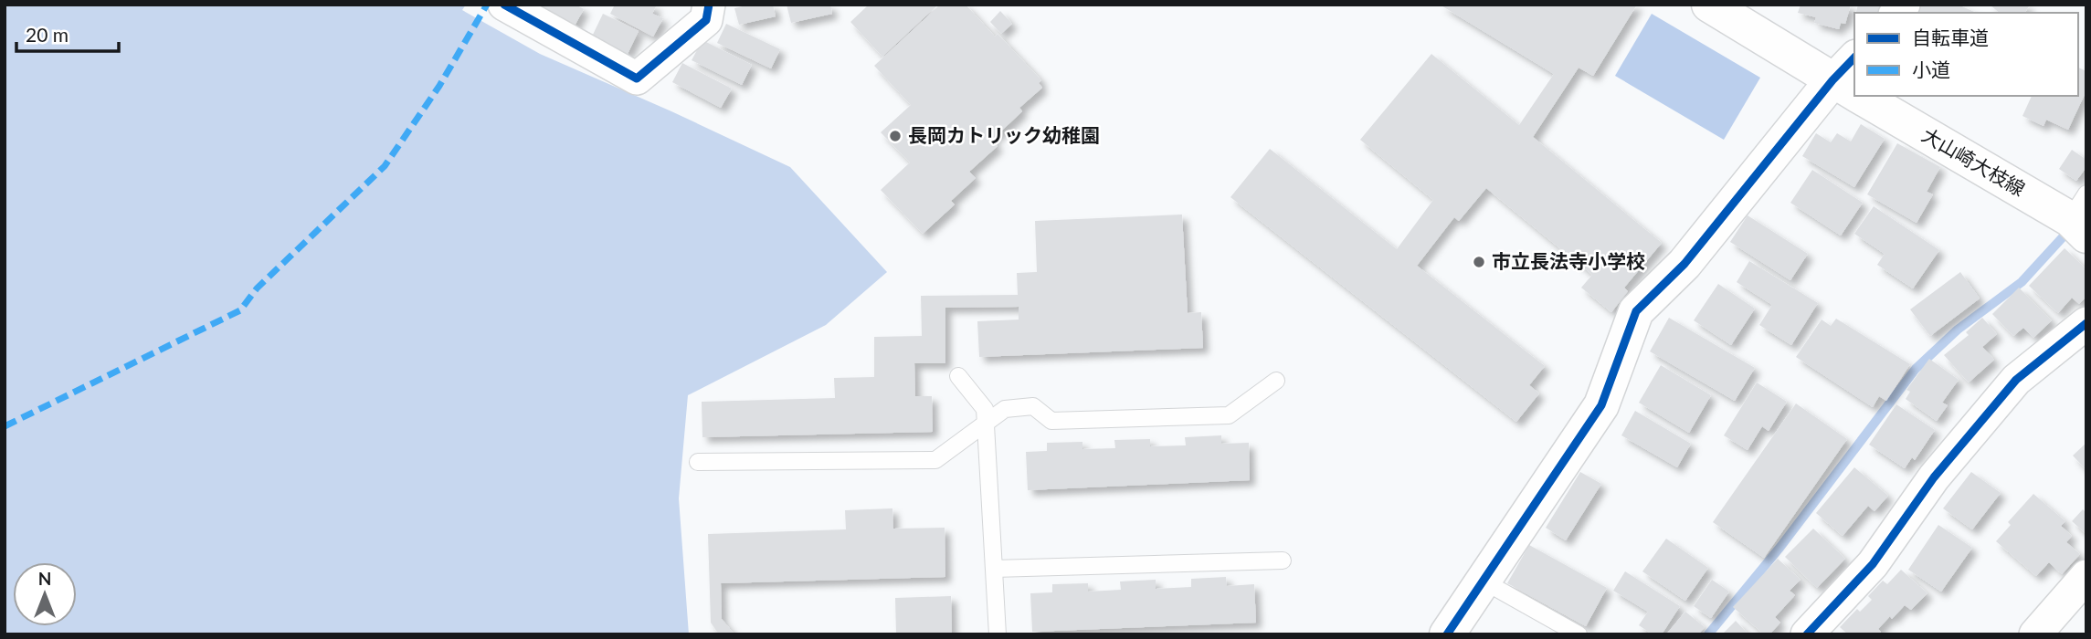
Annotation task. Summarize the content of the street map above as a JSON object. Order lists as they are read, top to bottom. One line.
{"streets":{"street":["大山崎大枝線"]},"places":["長岡カトリック幼稚園","市立長法寺小学校"],"legend":["自転車道","小道"],"scale_bar":"20 m","north":"top"}
